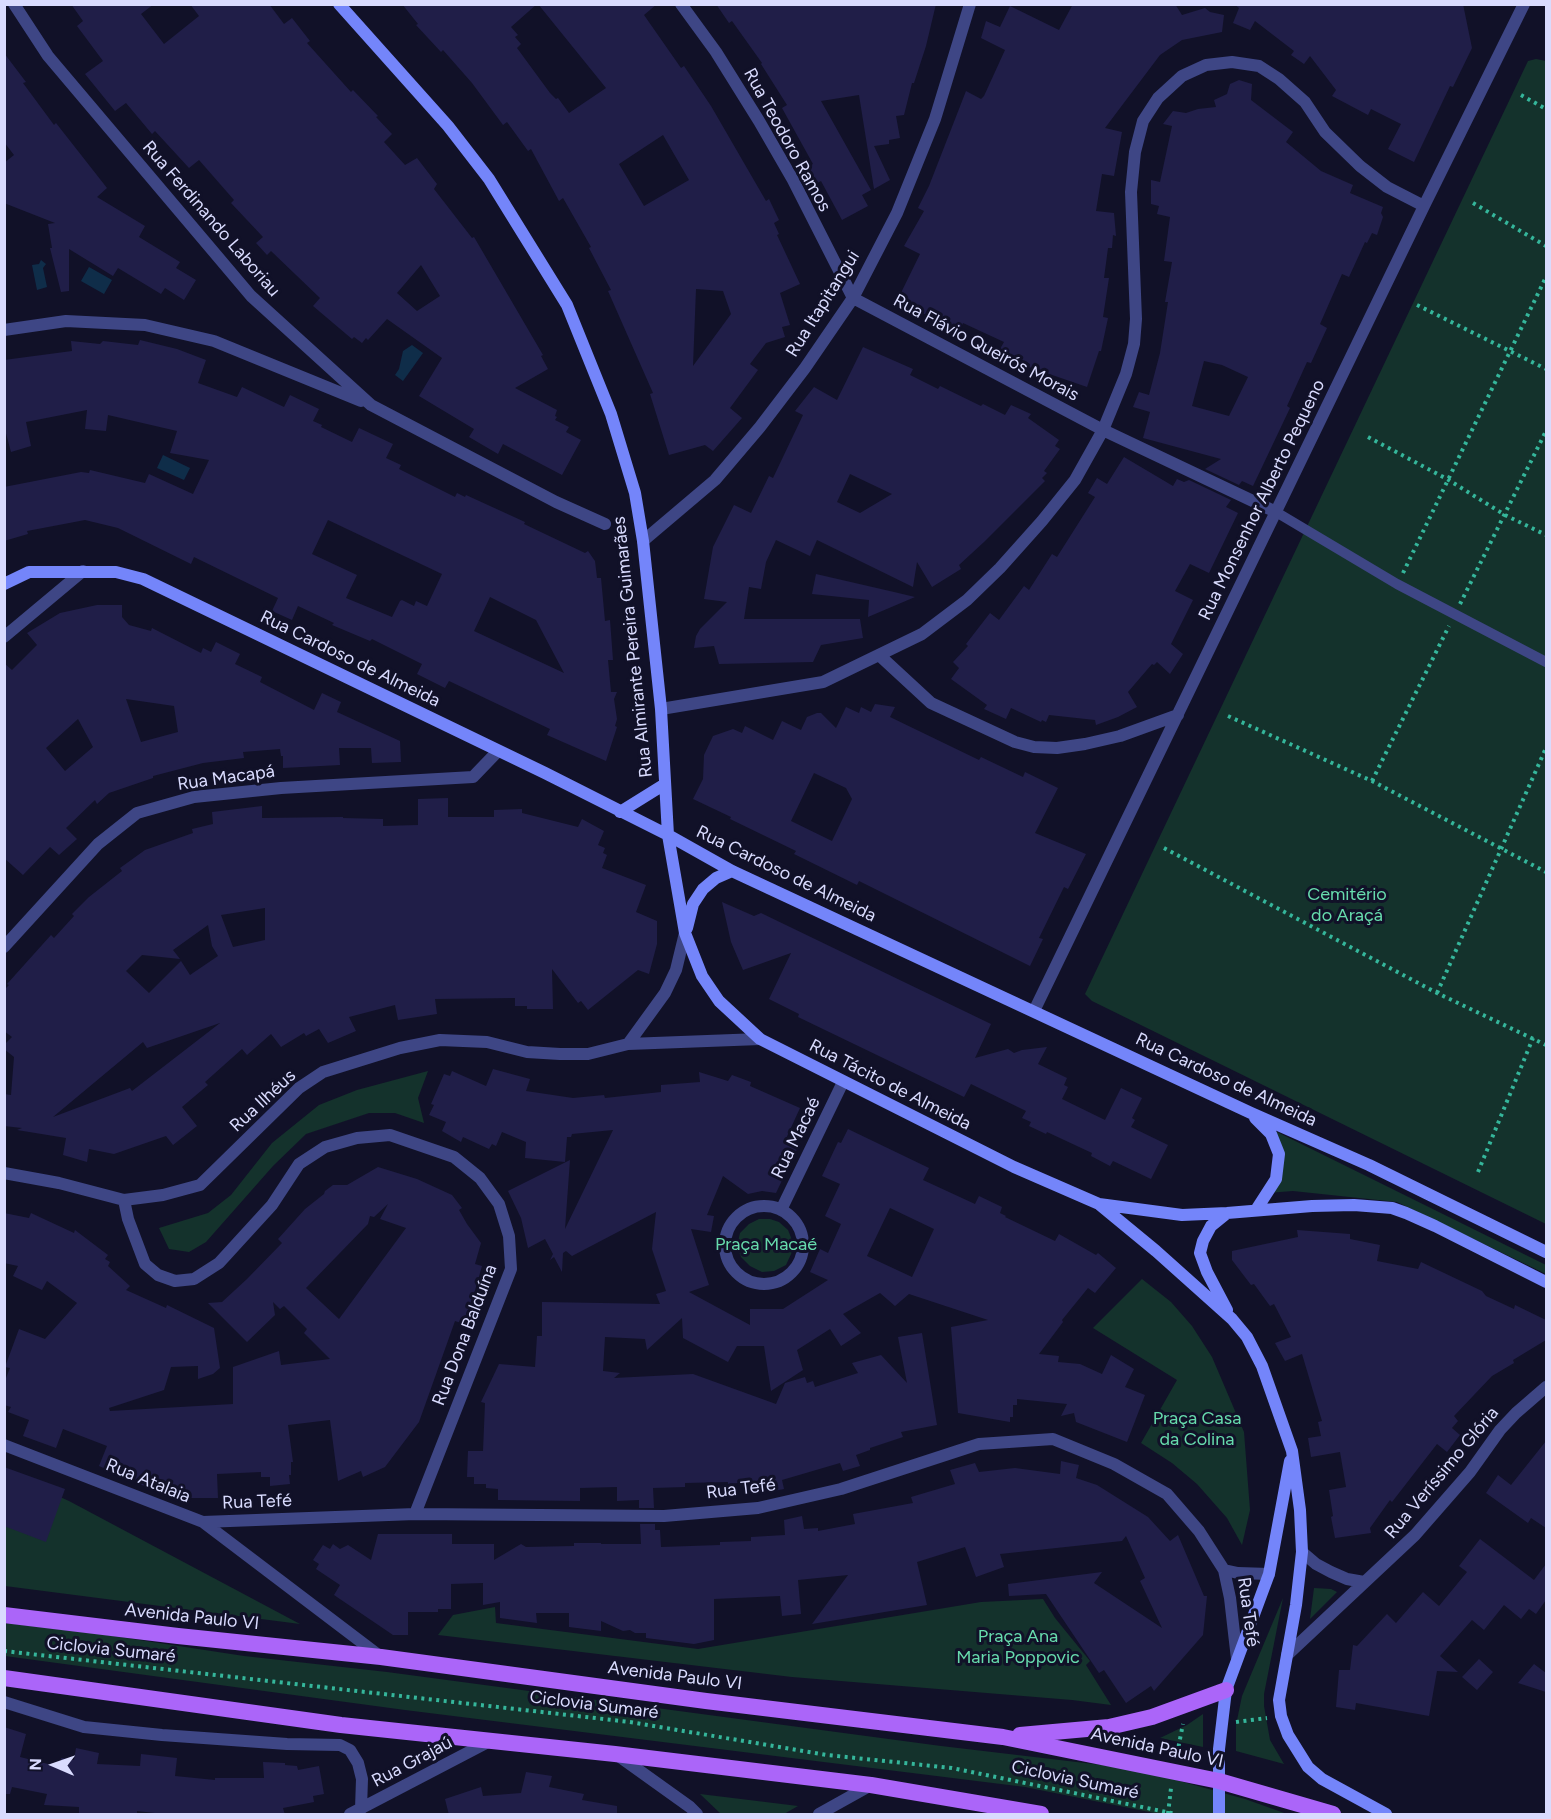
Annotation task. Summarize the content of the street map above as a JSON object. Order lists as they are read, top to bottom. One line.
{"streets":{"main road":["Rua Almirante Pereira Guimarães","Rua Cardoso de Almeida","Rua Tácito de Almeida","Avenida Paulo VI"],"street":["Rua Teodoro Ramos","Rua Ferdinando Laboriau","Rua Itapitangui","Rua Flávio Queirós Morais","Rua Monsenhor Alberto Pequeno","Rua Macapá","Rua Ilhéus","Rua Macaé","Rua Dona Balduína","Rua Veríssimo Glória","Rua Atalaia","Rua Tefé","Rua Grajaú"],"path":["Ciclovia Sumaré"]},"crossings":[["Rua Teodoro Ramos","Rua Itapitangui"],["Rua Teodoro Ramos","Rua Flávio Queirós Morais"],["Rua Itapitangui","Rua Flávio Queirós Morais"],["Rua Itapitangui","Rua Almirante Pereira Guimarães"],["Rua Flávio Queirós Morais","Rua Monsenhor Alberto Pequeno"],["Rua Monsenhor Alberto Pequeno","Rua Cardoso de Almeida"],["Rua Almirante Pereira Guimarães","Rua Cardoso de Almeida"],["Rua Almirante Pereira Guimarães","Rua Tácito de Almeida"],["Rua Cardoso de Almeida","Rua Macapá"],["Rua Cardoso de Almeida","Rua Tácito de Almeida"],["Rua Tácito de Almeida","Rua Ilhéus"],["Rua Tácito de Almeida","Rua Macaé"],["Rua Ilhéus","Rua Dona Balduína"],["Rua Dona Balduína","Rua Tefé"],["Rua Atalaia","Rua Tefé"],["Rua Atalaia","Avenida Paulo VI"]],"parks":["Cemitério do Araçá","Praça Macaé","Praça Casa da Colina","Praça Ana Maria Poppovic"],"north":"left"}
